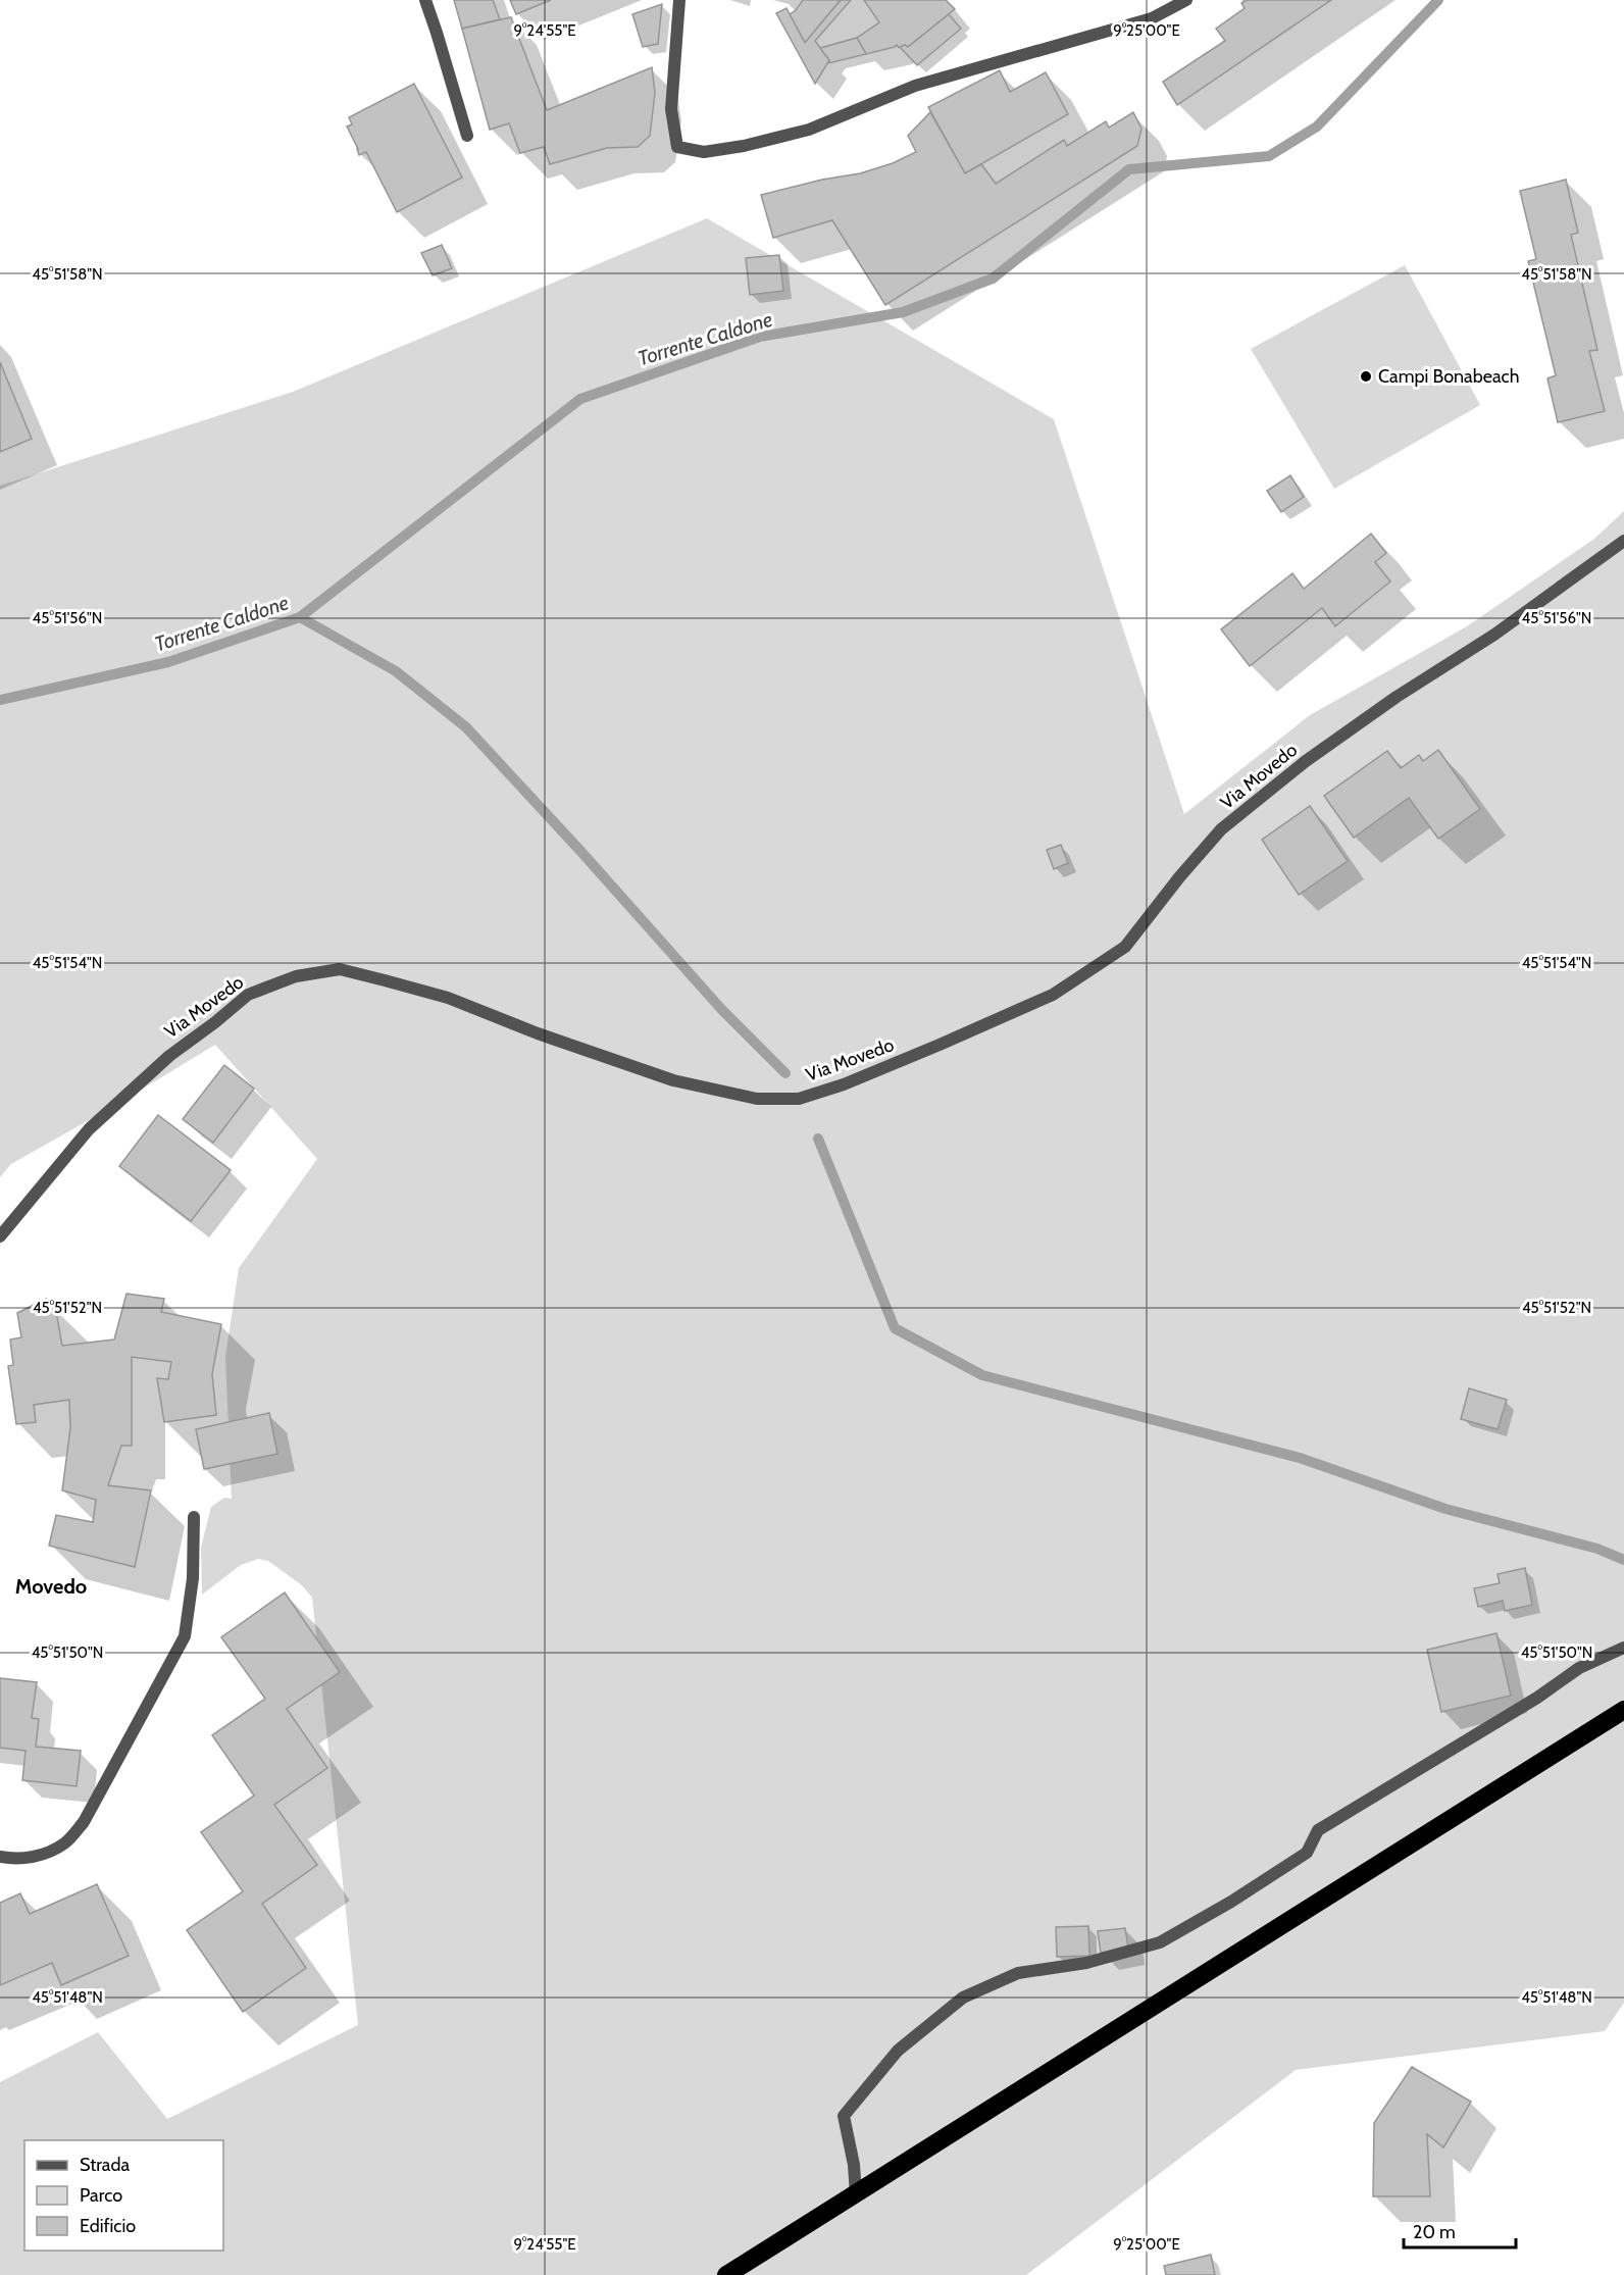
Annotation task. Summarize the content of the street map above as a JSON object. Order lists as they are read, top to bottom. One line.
{"streets":{"street":["Via Movedo"]},"districts":["Movedo"],"water":["Torrente Caldone"],"places":["Campi Bonabeach"],"legend":["Strada","Parco","Edificio"],"scale_bar":"20 m","coordinates":["9°24'55\"E","9°25'00\"E","45°51'58\"N","45°51'56\"N","45°51'54\"N","45°51'52\"N","45°51'50\"N","45°51'48\"N"]}
